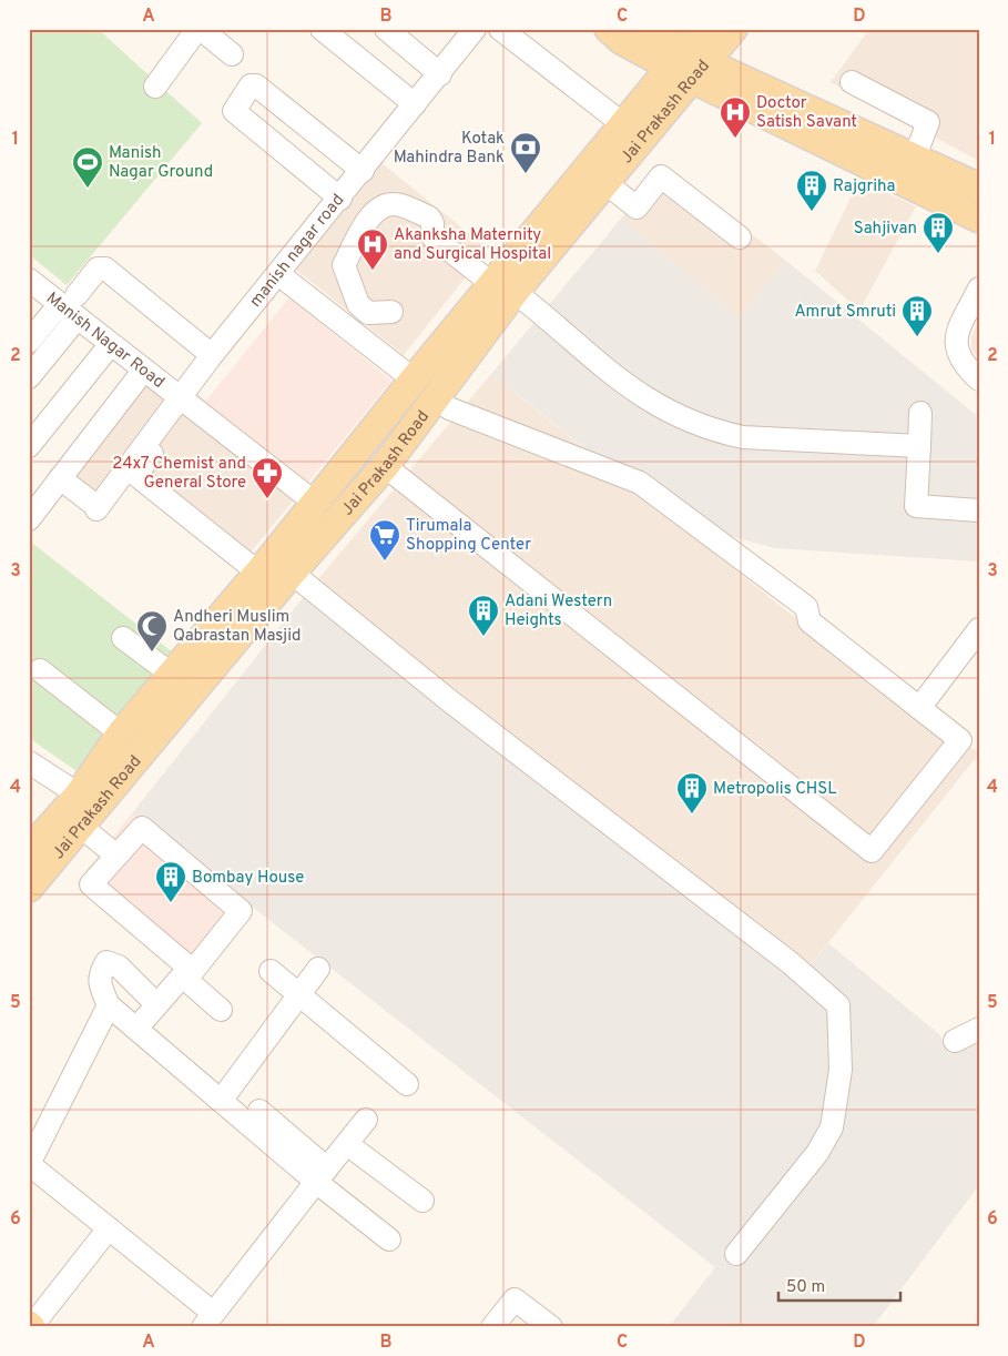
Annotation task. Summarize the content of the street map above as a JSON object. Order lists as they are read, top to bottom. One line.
{"streets":{"main road":["Jai Prakash Road"],"street":["manish nagar road","Manish Nagar Road"]},"crossings":[["Jai Prakash Road","Manish Nagar Road"],["manish nagar road","Manish Nagar Road"]],"places":{"hospital":["Doctor Satish Savant","Akanksha Maternity and Surgical Hospital"],"bank":["Kotak Mahindra Bank"],"sports":["Manish Nagar Ground"],"building":["Rajgriha","Sahjivan","Amrut Smruti","Adani Western Heights","Metropolis CHSL","Bombay House"],"pharmacy":["24x7 Chemist and General Store"],"supermarket":["Tirumala Shopping Center"],"mosque":["Andheri Muslim Qabrastan Masjid"]},"scale_bar":"50 m","grid":{"columns":["A","B","C","D"],"rows":["1","2","3","4","5","6"]}}
